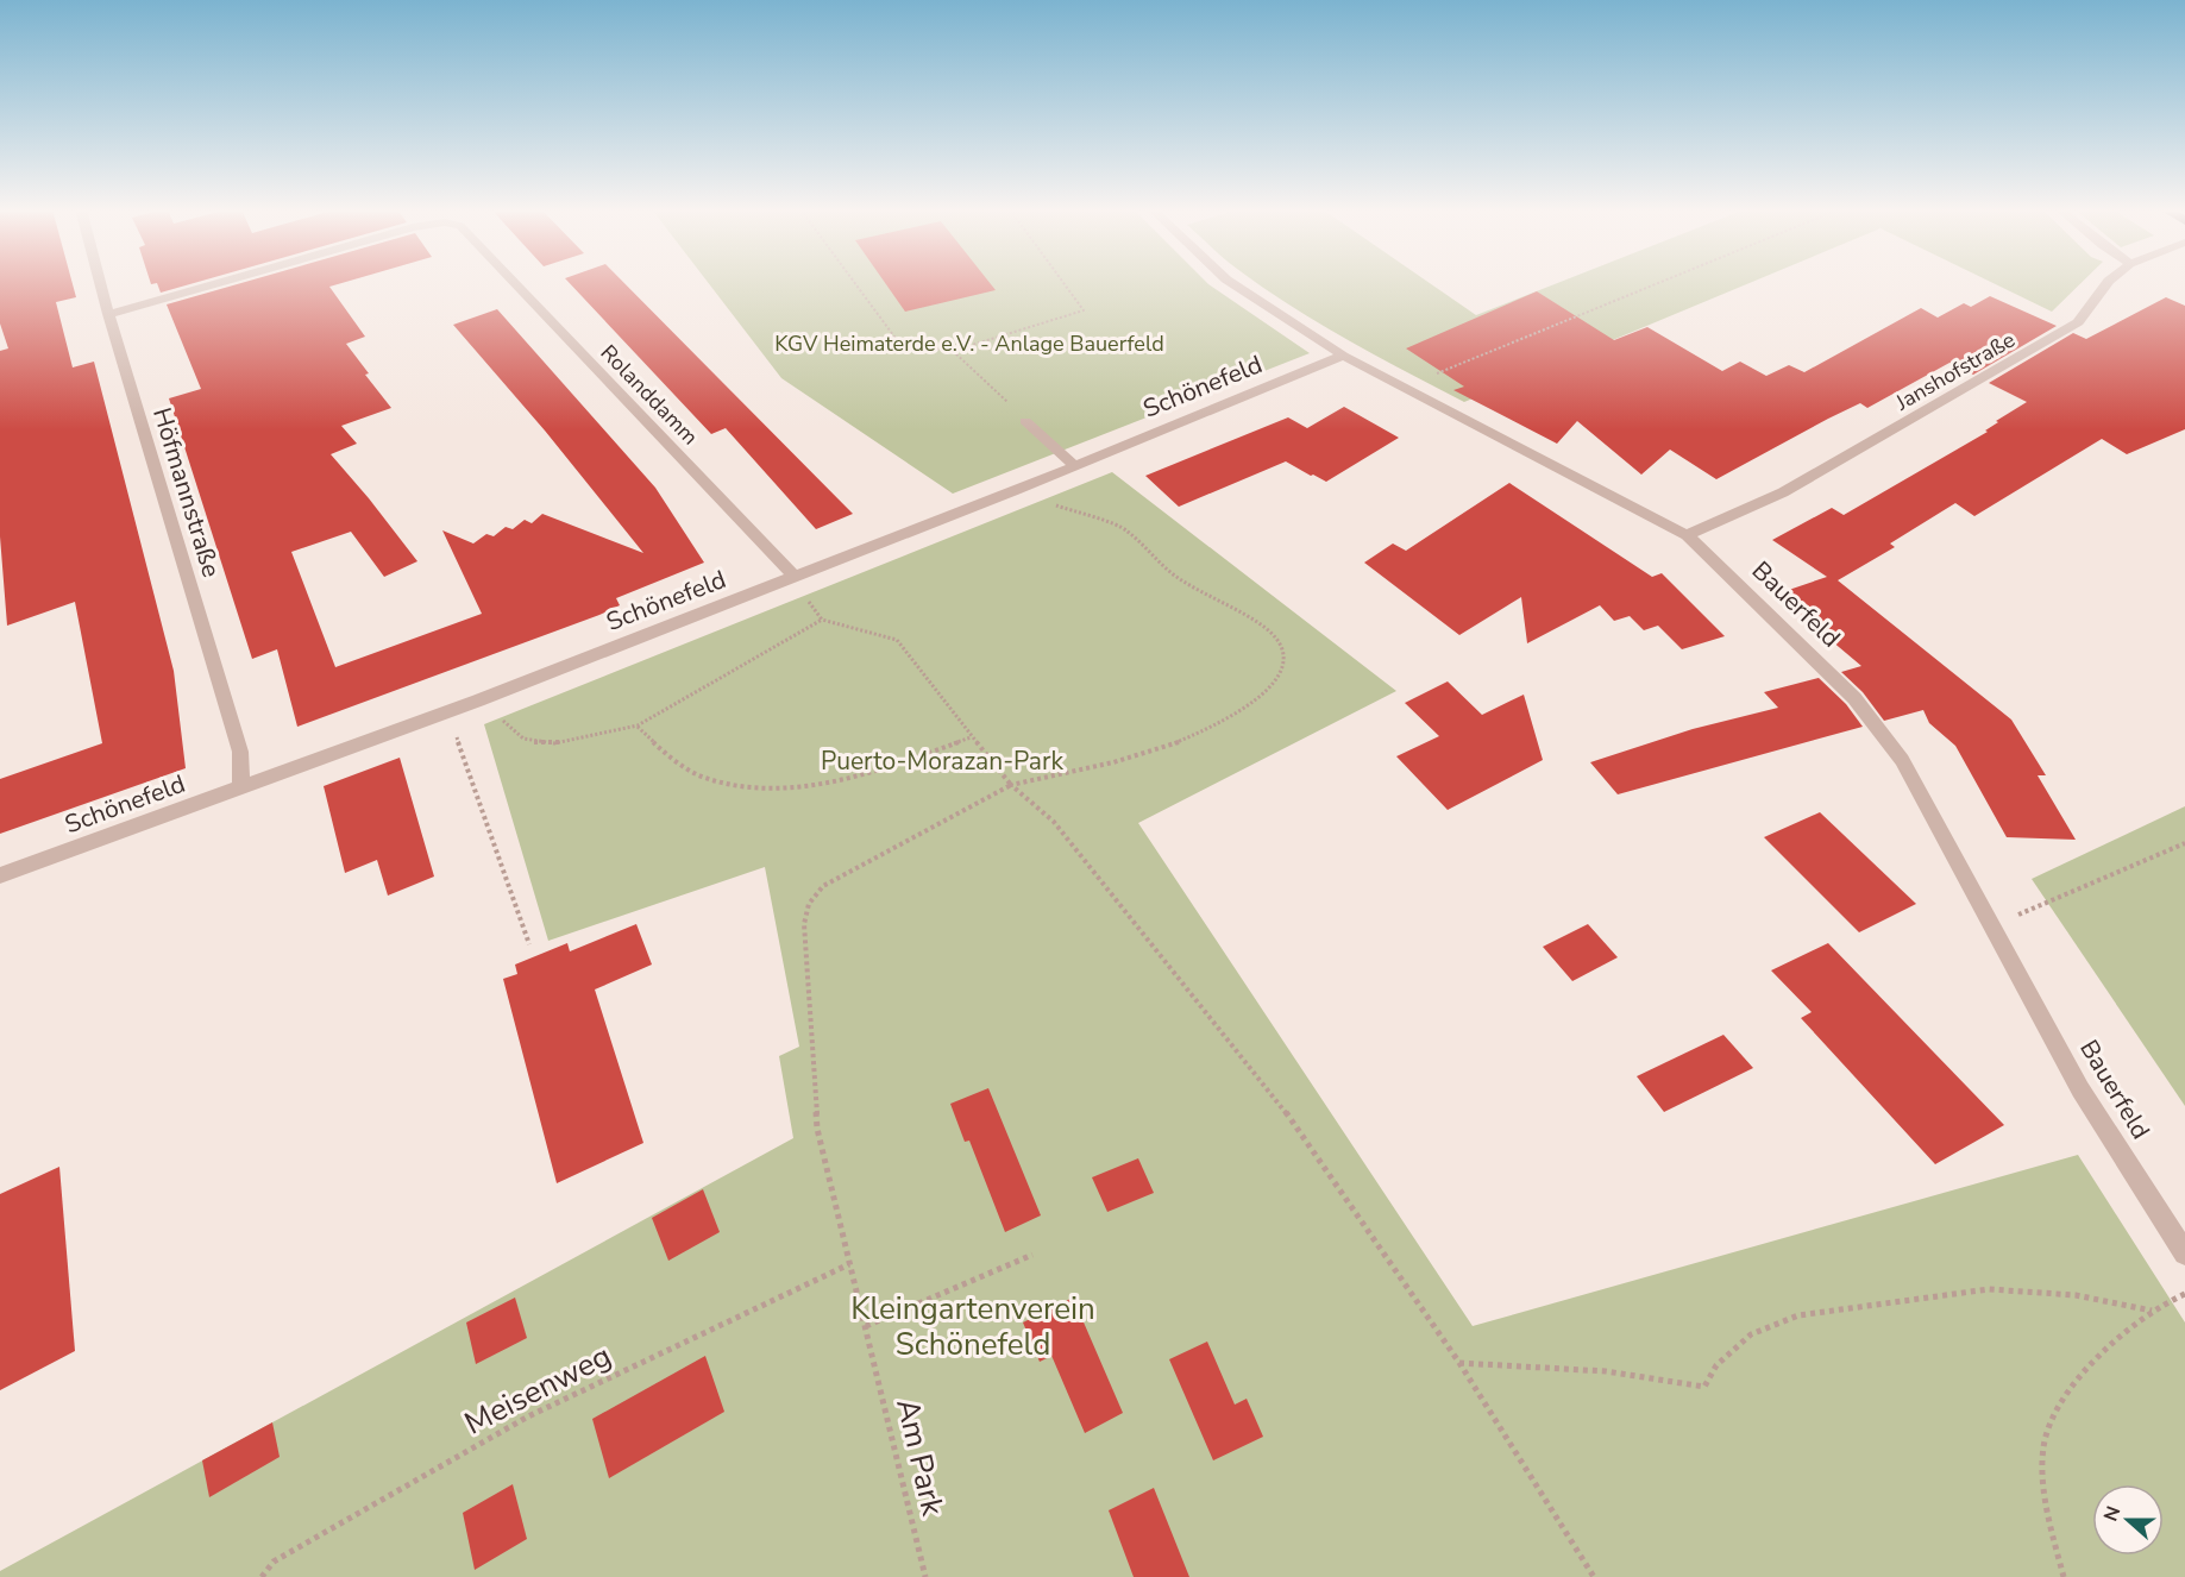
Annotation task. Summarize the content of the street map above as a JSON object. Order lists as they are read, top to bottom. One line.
{"streets":{"street":["Janshofstraße","Schönefeld","Rolanddamm","Höfmannstraße","Bauerfeld"],"path":["Meisenweg","Am Park"]},"crossings":[["Janshofstraße","Bauerfeld"],["Schönefeld","Rolanddamm"],["Schönefeld","Höfmannstraße"],["Schönefeld","Bauerfeld"],["Schönefeld","Am Park"],["Rolanddamm","Höfmannstraße"],["Meisenweg","Am Park"]],"parks":["KGV Heimaterde e.V. - Anlage Bauerfeld","Puerto-Morazan-Park","Kleingartenverein Schönefeld"],"north":"left"}
